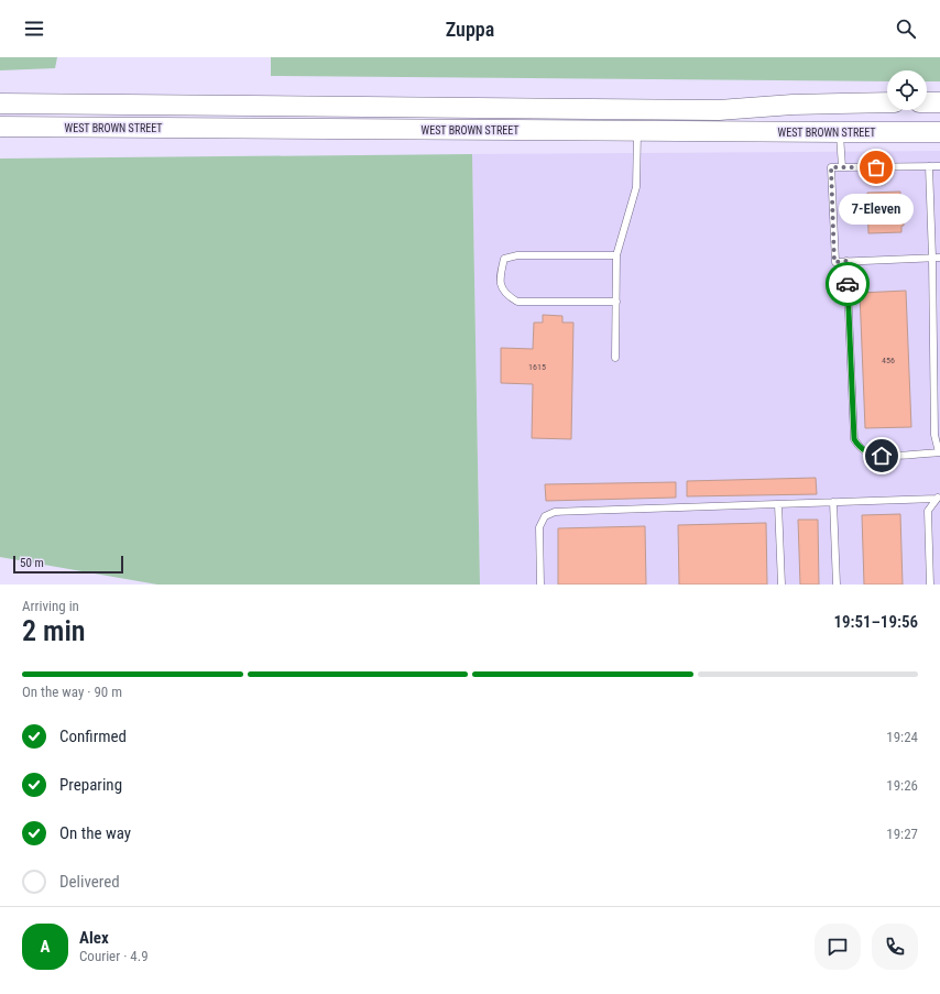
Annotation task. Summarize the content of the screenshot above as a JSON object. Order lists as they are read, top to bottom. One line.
{"streets":{"main road":["WEST BROWN STREET"]},"places":["7-Eleven"],"house_numbers":["456","1615"],"scale_bar":"50 m","page":{"header":"Zuppa","bubble":"7-Eleven","scale":"50 m","heading":["2 min","Arriving in","19:51–19:56"],"panel":["Alex","Courier · 4.9"],"bar":"On the way · 90 m","list":[["Confirmed","19:24"],["Preparing","19:26"],["On the way","19:27"],"Delivered"],"round":"A"}}
